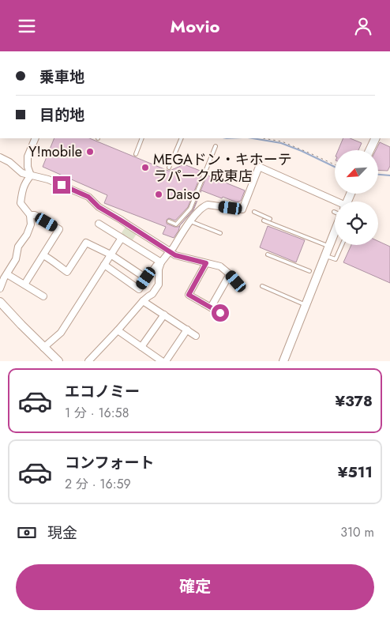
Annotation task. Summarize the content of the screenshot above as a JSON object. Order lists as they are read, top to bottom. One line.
{"places":["Y!mobile","MEGAドン・キホーテ ラパーク成東店","Daiso"],"north":"bottom left","page":{"header":"Movio","banner":["乗車地","目的地"],"list":[{"name":"エコノミー","note":"1 分 · 16:58","value":"¥378"},{"name":"コンフォート","note":"2 分 · 16:59","value":"¥511"}],"pay":["現金","310 m"],"buttons":"確定"}}
